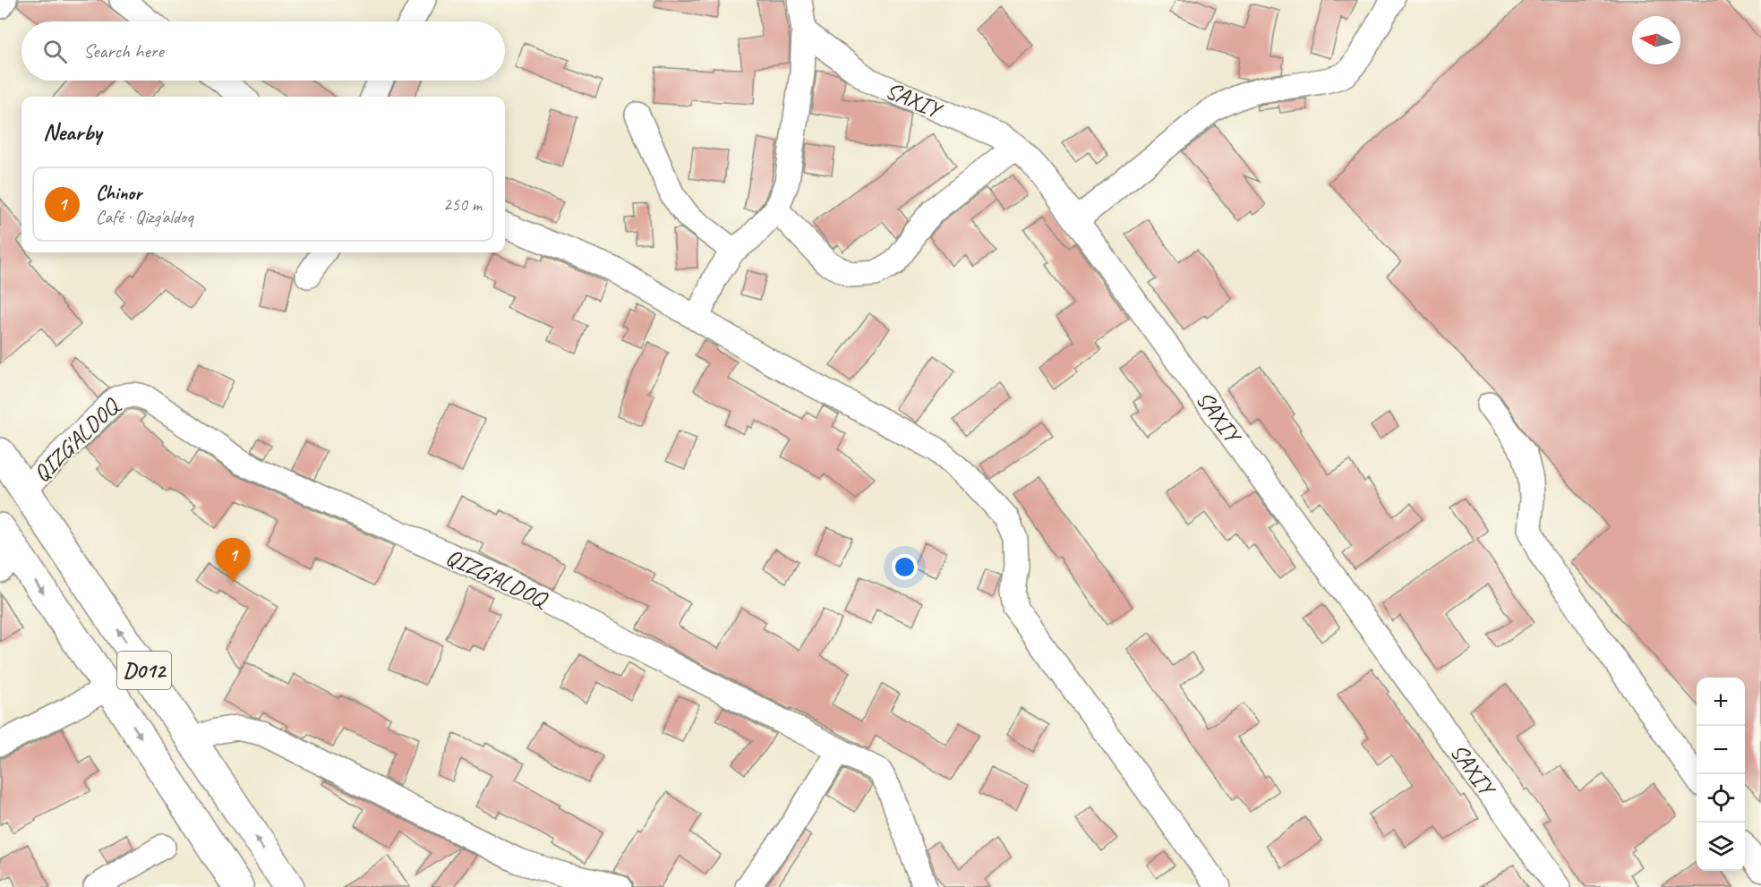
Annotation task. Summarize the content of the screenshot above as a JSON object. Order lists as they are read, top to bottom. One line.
{"streets":{"highway":["D012"],"street":["SAXIY","QIZG'ALDOQ"]},"crossings":[["QIZG'ALDOQ","D012"]],"north":"left","page":{"search":"Search here","heading":"Nearby","list":[{"mark":"1","name":"Chinor","note":"Café · Qizg'aldoq","value":"250 m"}],"pins":"1","map_buttons":["+","−"]}}
